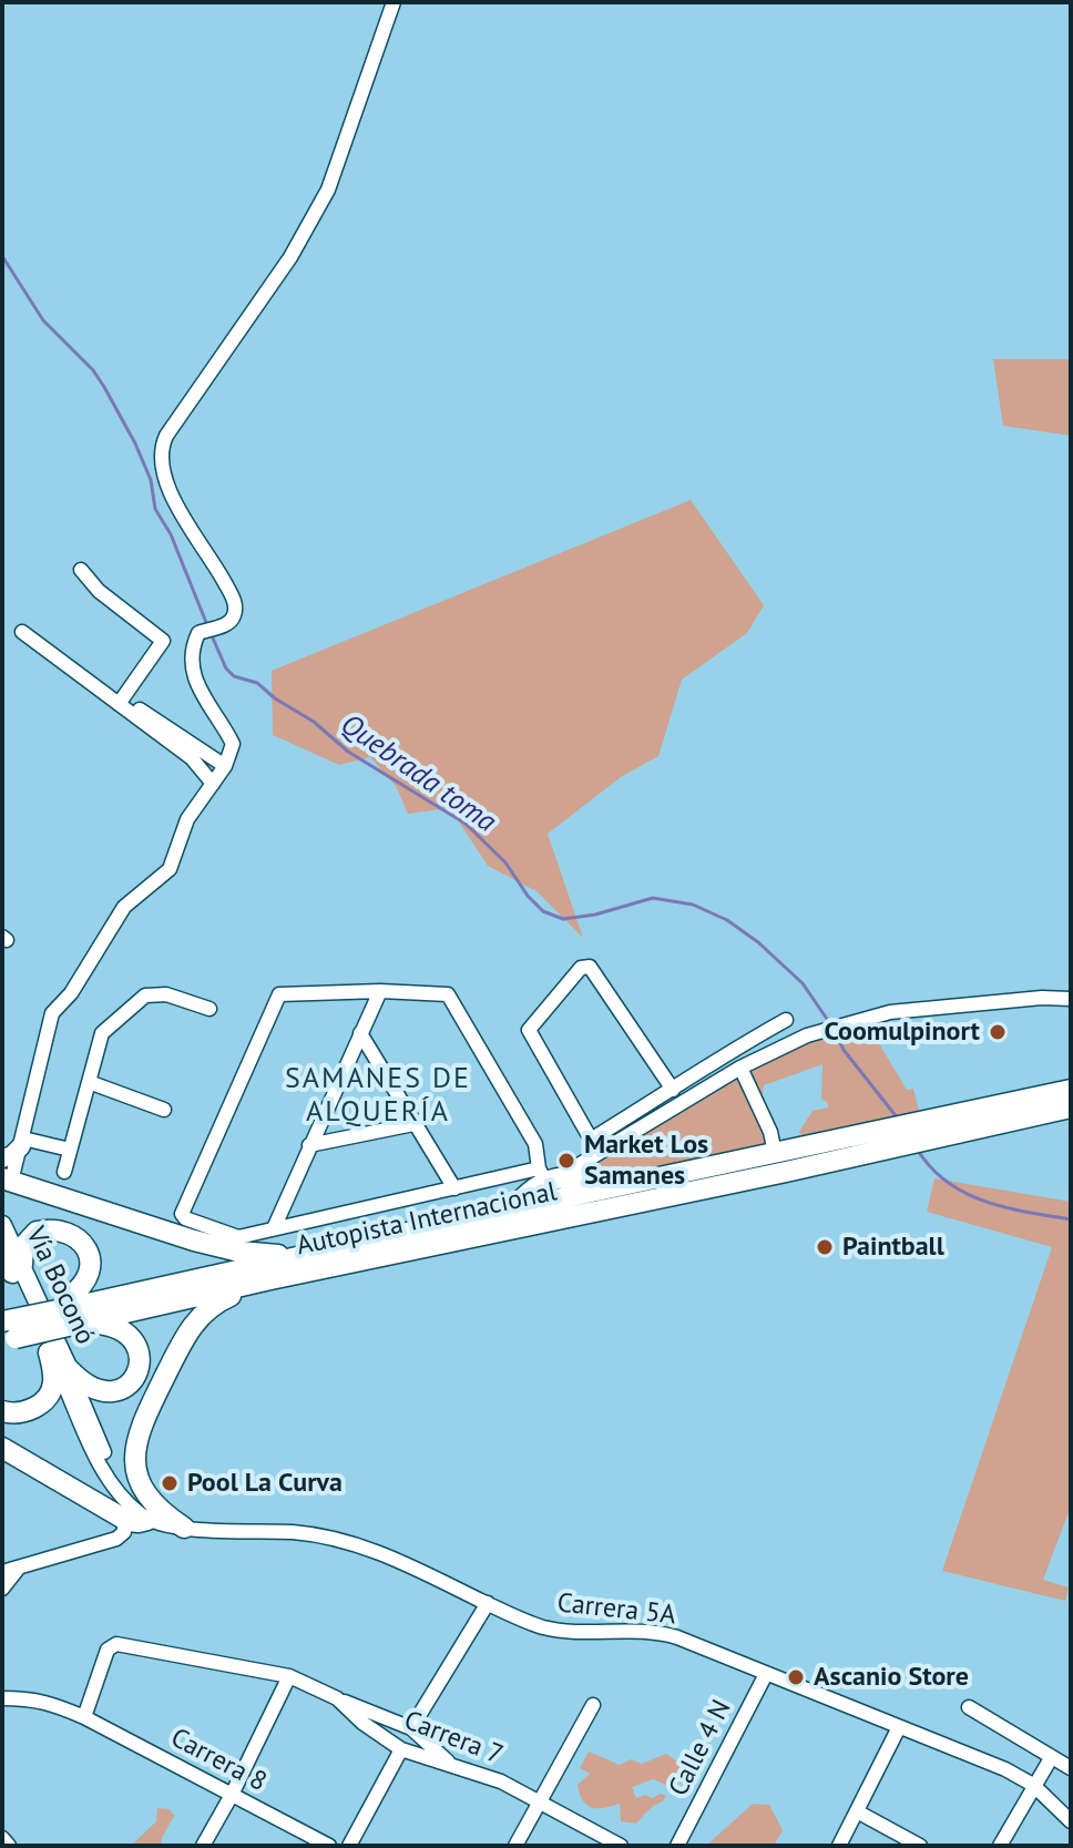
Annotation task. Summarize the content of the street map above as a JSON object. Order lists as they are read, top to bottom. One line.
{"streets":{"highway":["Autopista Internacional"],"main road":["Vía Boconó"],"street":["Carrera 5A","Carrera 7","Calle 4 N","Carrera 8"]},"crossings":[["Vía Boconó","Carrera 5A"],["Carrera 5A","Calle 4 N"],["Carrera 7","Carrera 8"]],"districts":["SAMANES DE ALQUERÍA"],"water":["Quebrada toma"],"places":["Coomulpinort","Market Los Samanes","Paintball","Pool La Curva","Ascanio Store"]}
